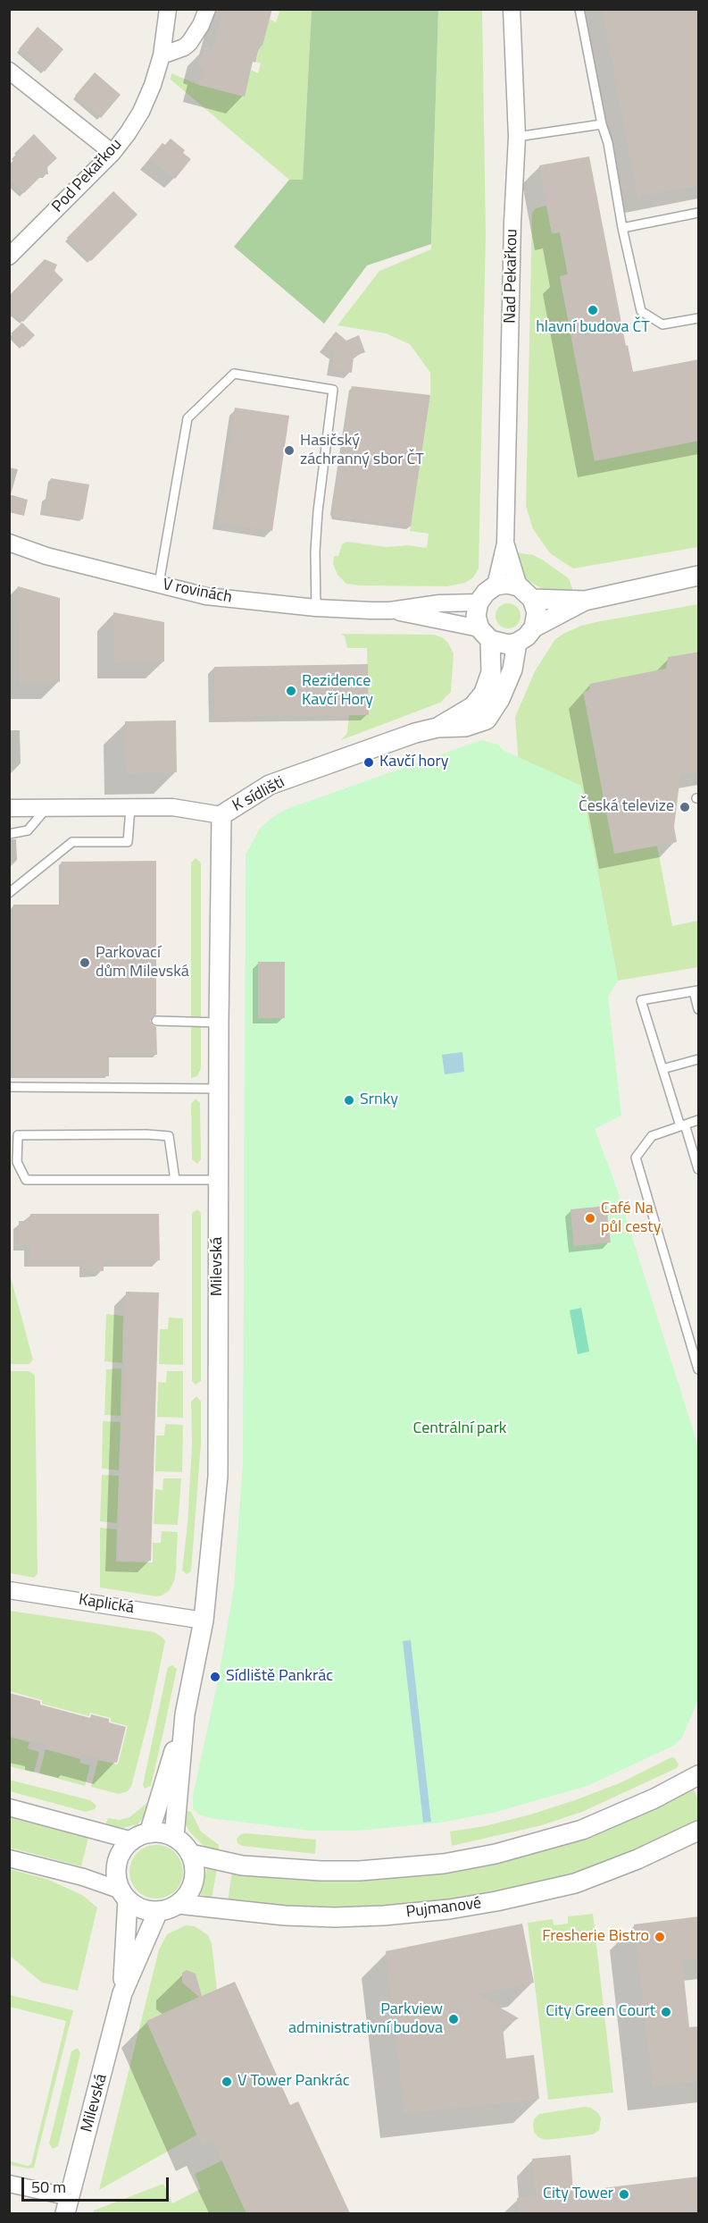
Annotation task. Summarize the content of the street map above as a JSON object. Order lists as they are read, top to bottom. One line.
{"streets":{"street":["Pod Pekařkou","Nad Pekařkou","V rovinách","K sídlišti","Milevská","Kaplická","Pujmanové"]},"crossings":[["Nad Pekařkou","V rovinách"],["Nad Pekařkou","K sídlišti"],["V rovinách","K sídlišti"],["K sídlišti","Milevská"],["Milevská","Kaplická"],["Milevská","Pujmanové"]],"parks":["Centrální park"],"places":["hlavní budova ČT","Hasičský záchranný sbor ČT","Rezidence Kavčí Hory","Kavčí hory","Česká televize","Parkovací dům Milevská","Srnky","Café Na půl cesty","Sídliště Pankrác","Fresherie Bistro","City Green Court","Parkview administrativní budova","V Tower Pankrác","City Tower"],"scale_bar":"50 m"}
